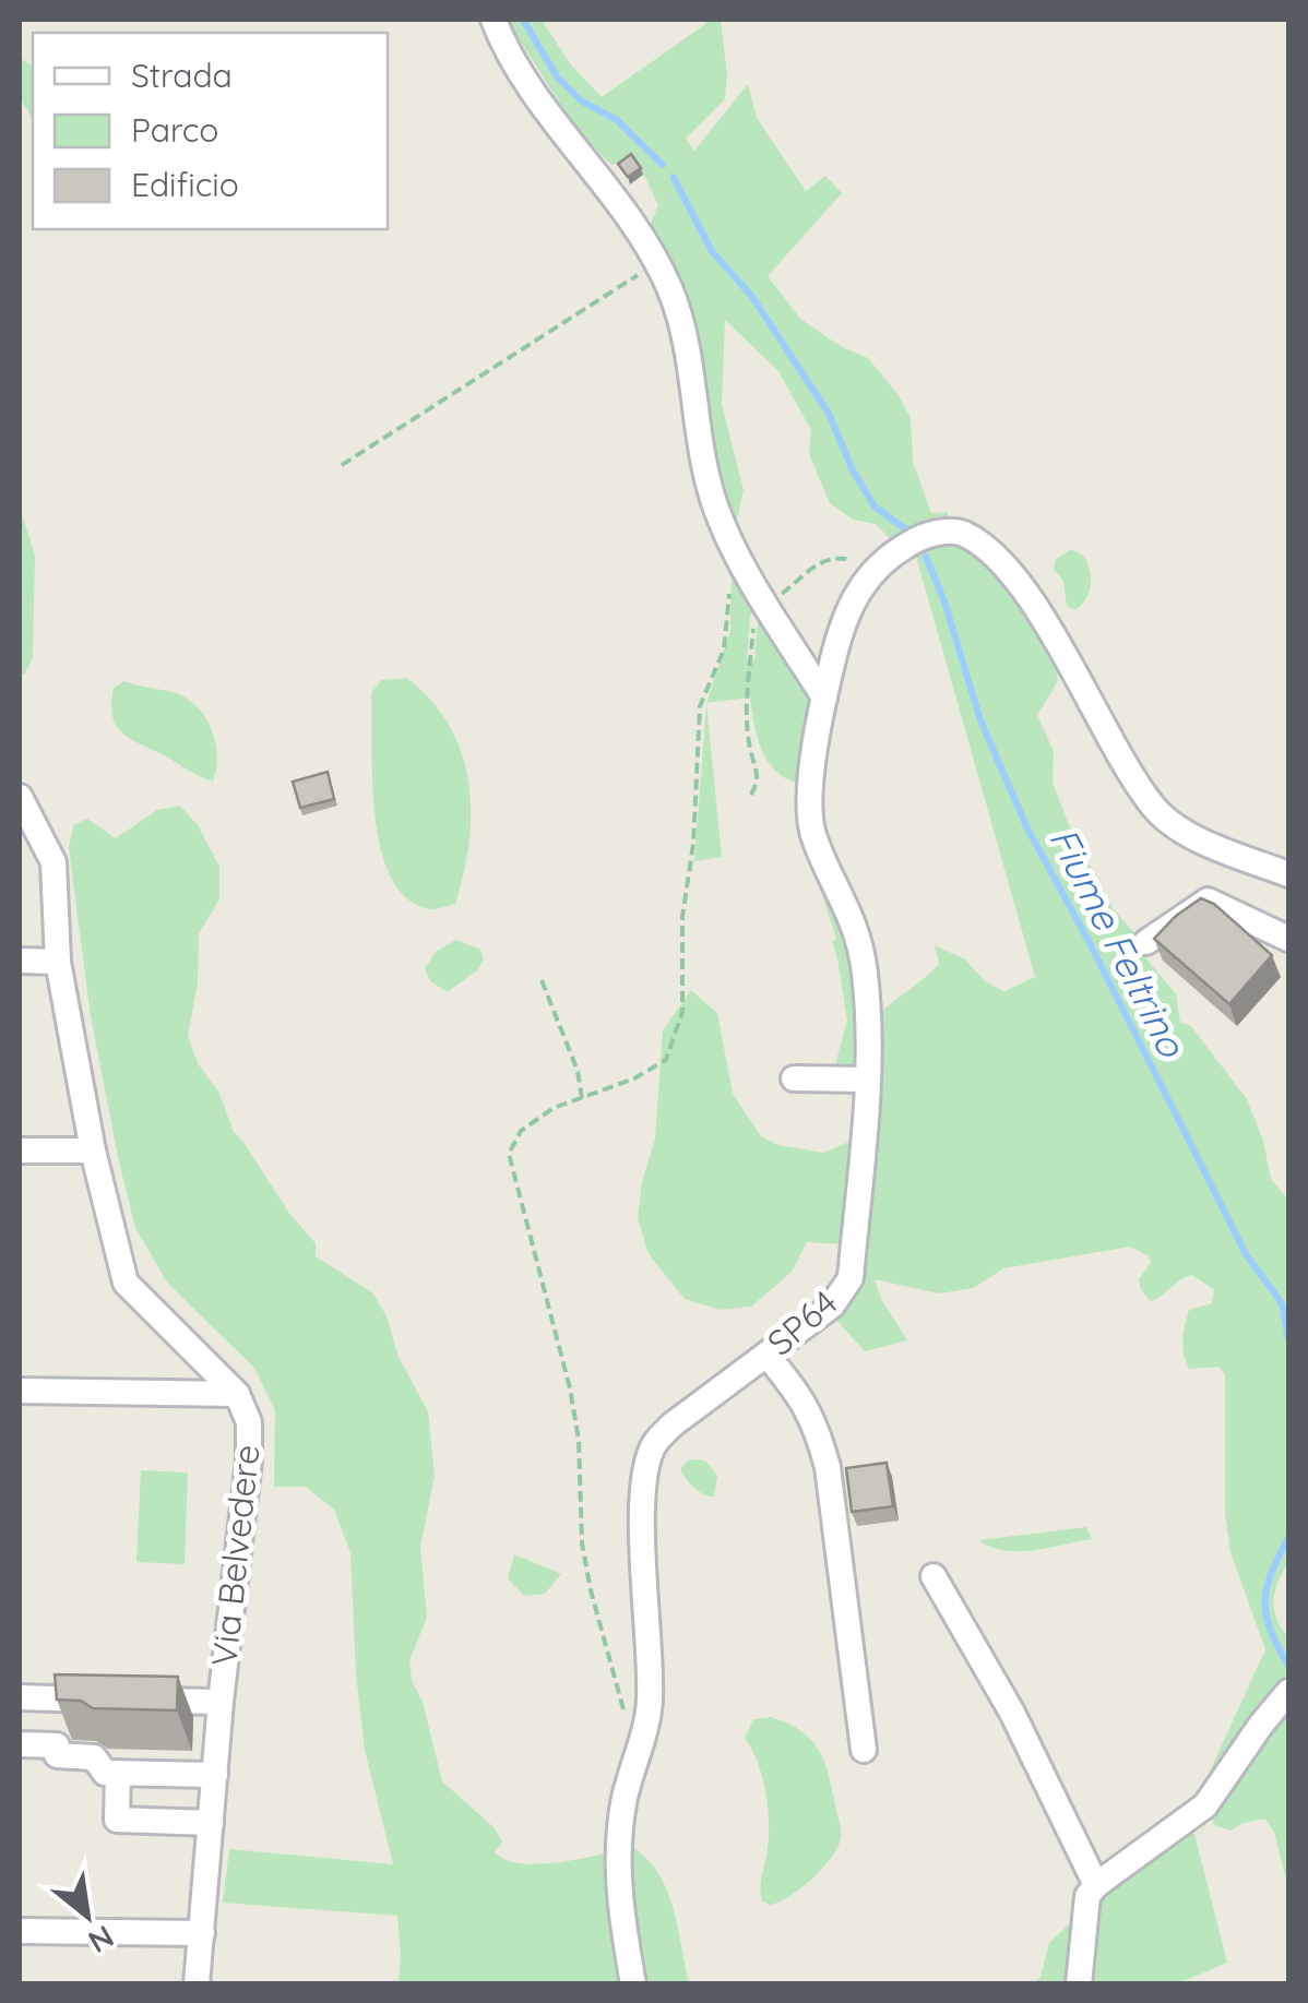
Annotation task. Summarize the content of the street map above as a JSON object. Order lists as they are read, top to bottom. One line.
{"streets":{"street":["SP64","Via Belvedere"]},"water":["Fiume Feltrino"],"legend":["Strada","Parco","Edificio"],"north":"bottom right"}
